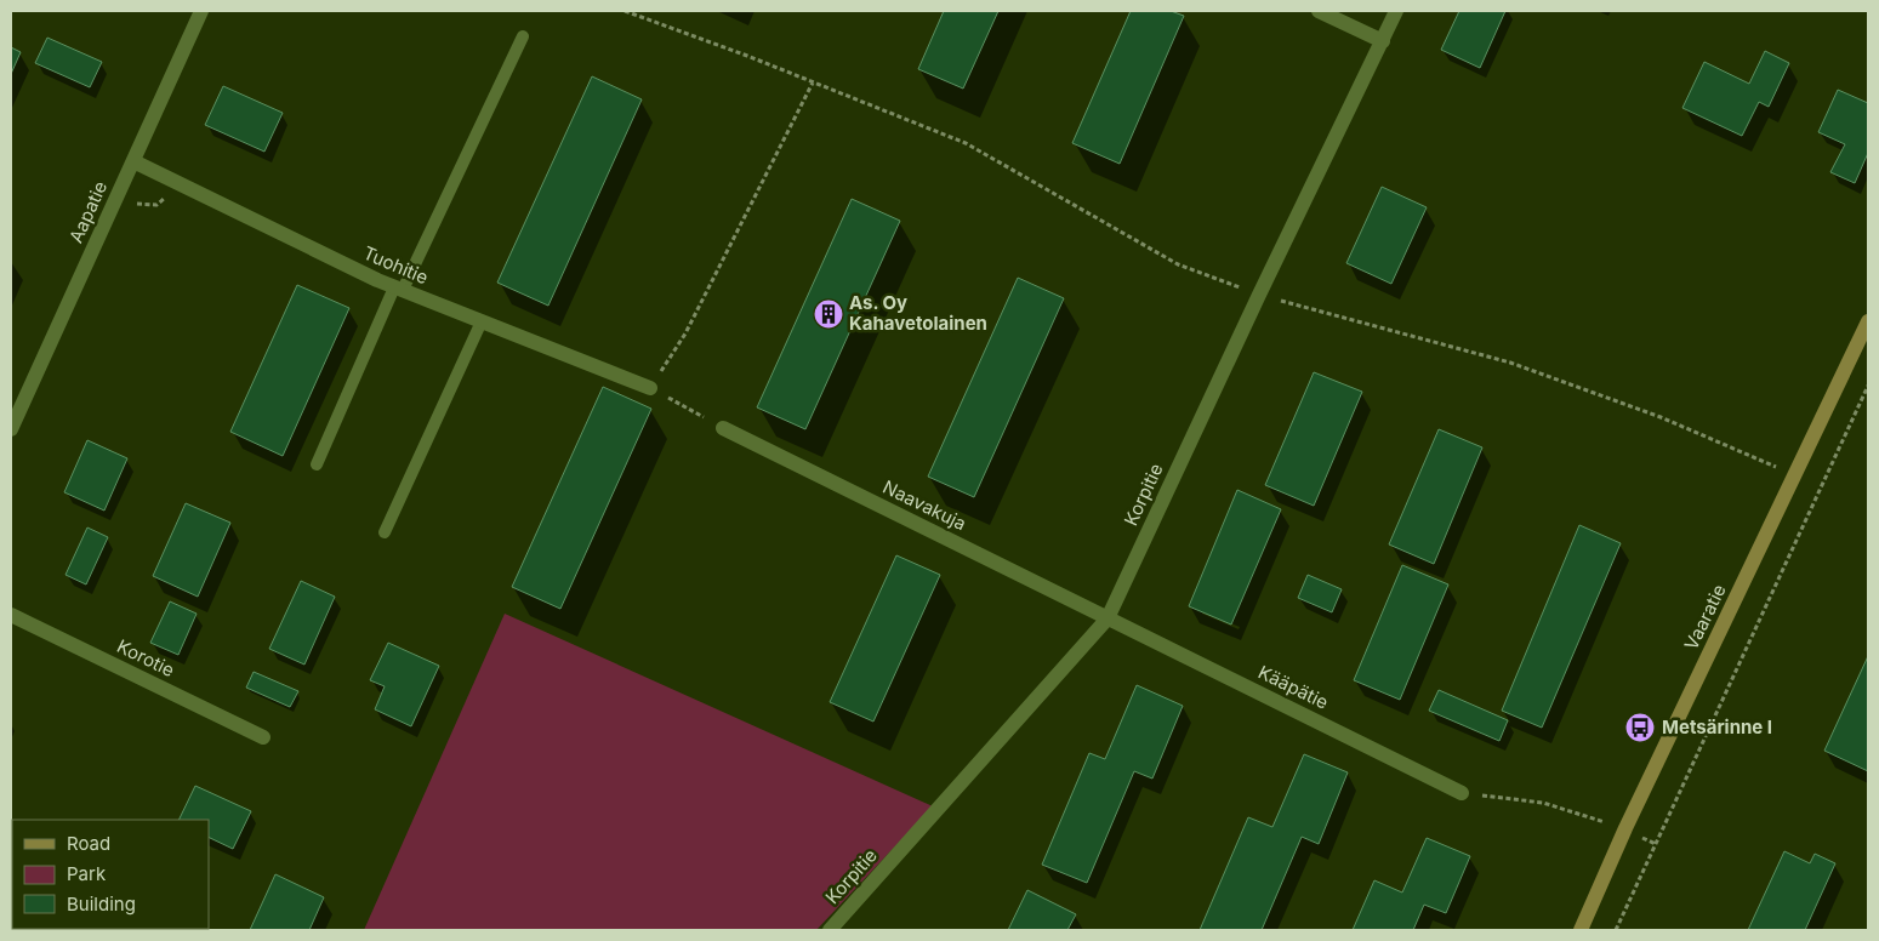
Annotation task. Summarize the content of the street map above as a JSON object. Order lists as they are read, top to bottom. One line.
{"streets":{"street":["Aapatie","Tuohitie","Korpitie","Naavakuja","Vaaratie","Korotie","Kääpätie"]},"crossings":[["Aapatie","Tuohitie"],["Korpitie","Naavakuja"],["Korpitie","Kääpätie"],["Naavakuja","Kääpätie"]],"places":{"building":["As. Oy Kahavetolainen"],"bus stop":["Metsärinne I"]},"legend":["Road","Park","Building"]}
